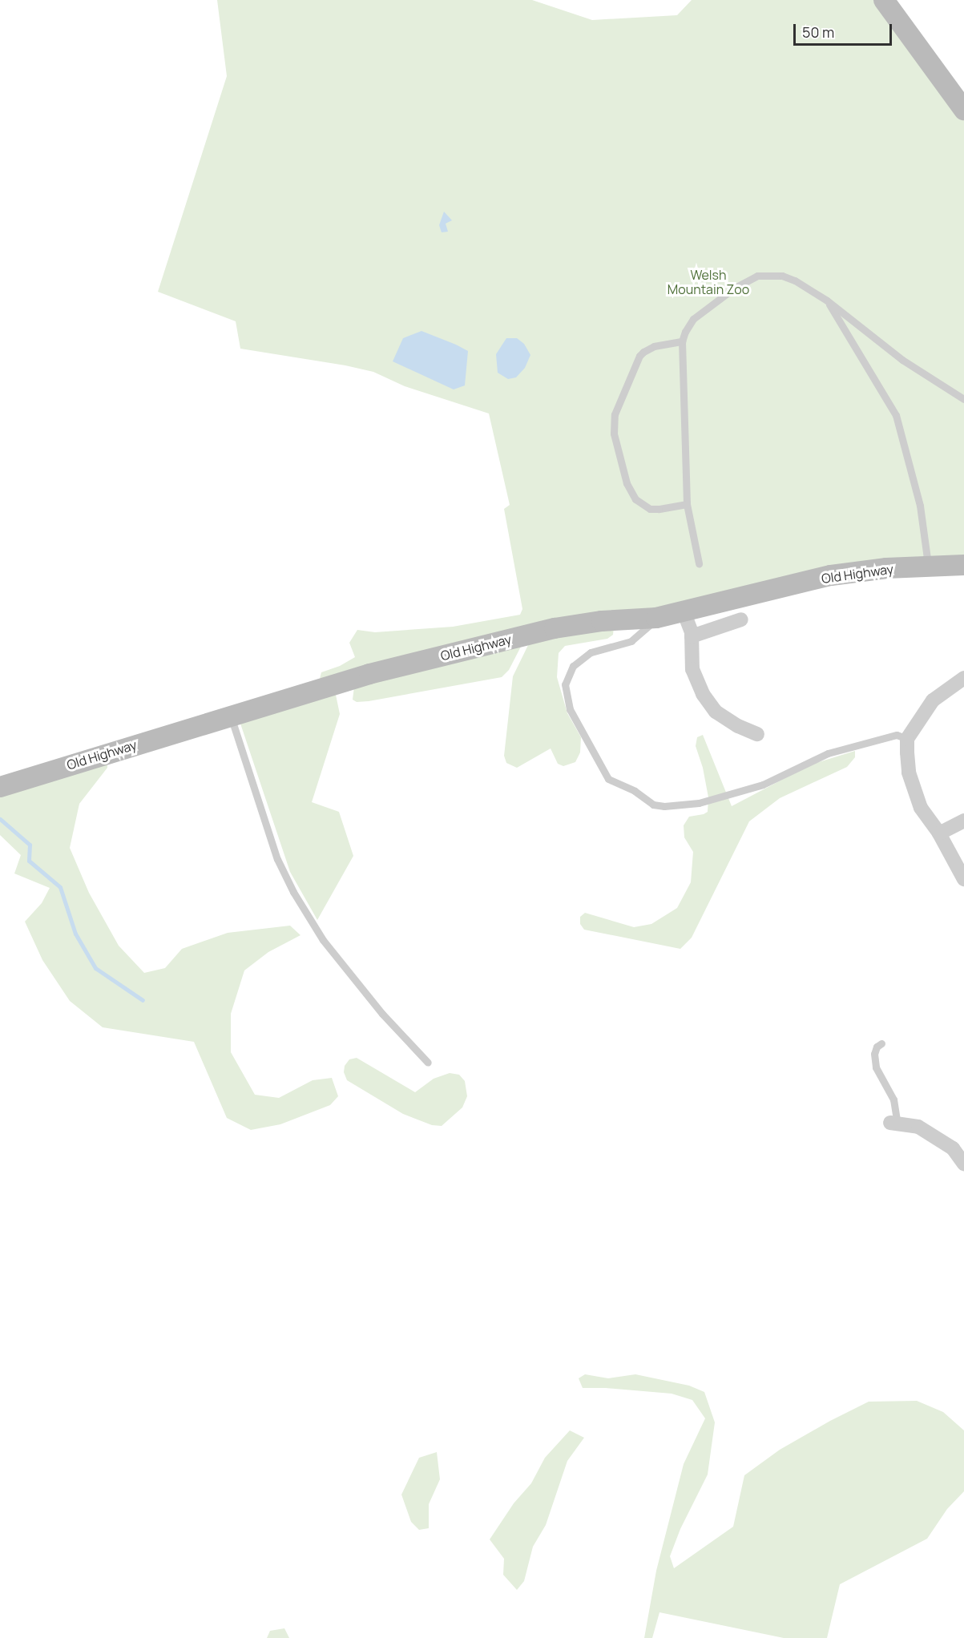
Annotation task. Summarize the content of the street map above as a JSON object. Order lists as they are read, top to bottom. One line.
{"streets":{"street":["Old Highway"]},"parks":["Welsh Mountain Zoo"],"scale_bar":"50 m"}
